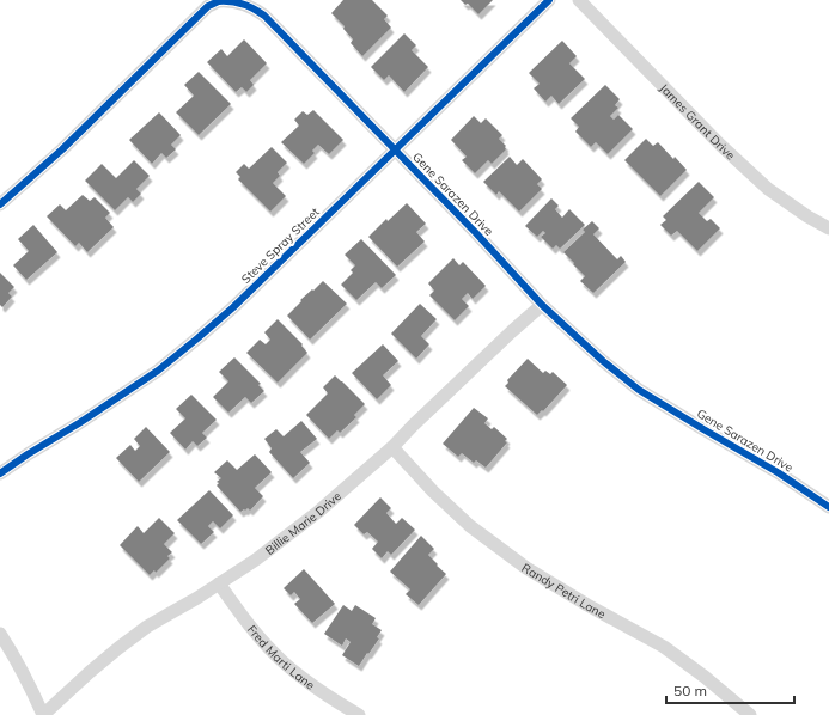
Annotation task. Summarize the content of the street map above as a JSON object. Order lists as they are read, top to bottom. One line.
{"streets":{"street":["James Grant Drive","Gene Sarazen Drive","Steve Spray Street","Billie Marie Drive","Randy Petri Lane","Fred Marti Lane"]},"crossings":[["Gene Sarazen Drive","Steve Spray Street"],["Gene Sarazen Drive","Billie Marie Drive"],["Billie Marie Drive","Randy Petri Lane"],["Billie Marie Drive","Fred Marti Lane"]],"scale_bar":"50 m"}
